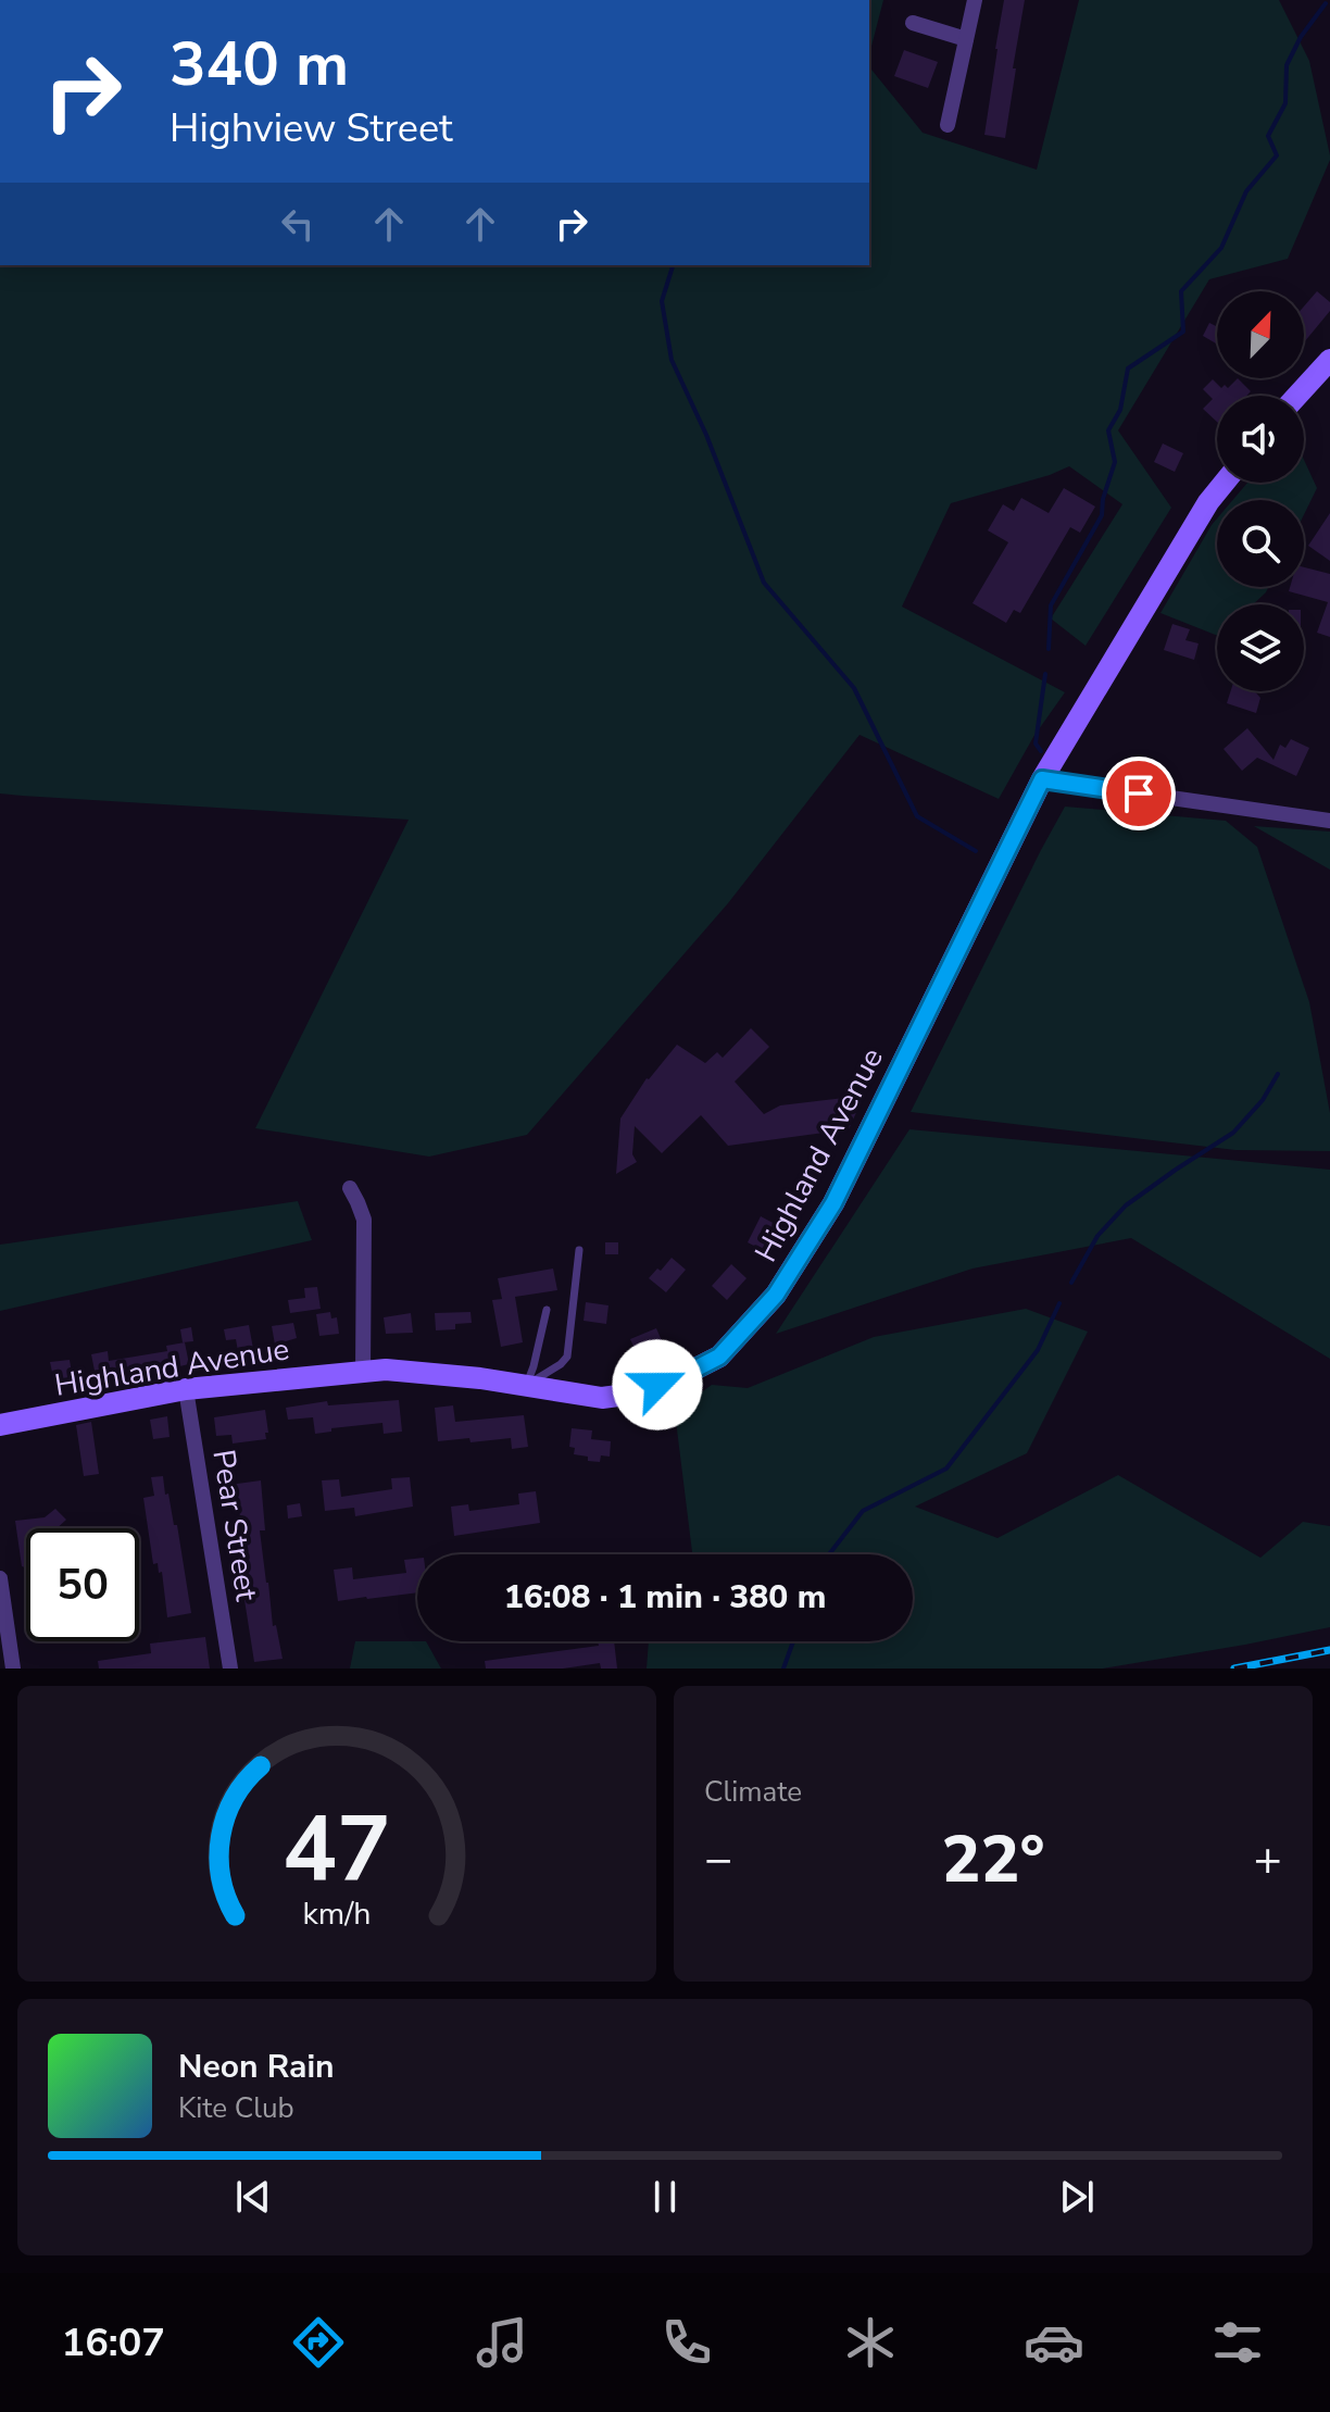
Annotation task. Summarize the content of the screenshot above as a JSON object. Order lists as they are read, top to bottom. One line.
{"streets":{"main road":["Highland Avenue"],"street":["Pear Street"]},"crossings":[["Highland Avenue","Pear Street"]],"north":"top right","page":{"turn":["340 m","Highview Street"],"limit":"50","trip":"16:08 · 1 min · 380 m","tile":"Climate","heat":["−","22°","+"],"song":["Neon Rain","Kite Club"],"tabs":"16:07","gauge":["47","km/h"]}}
